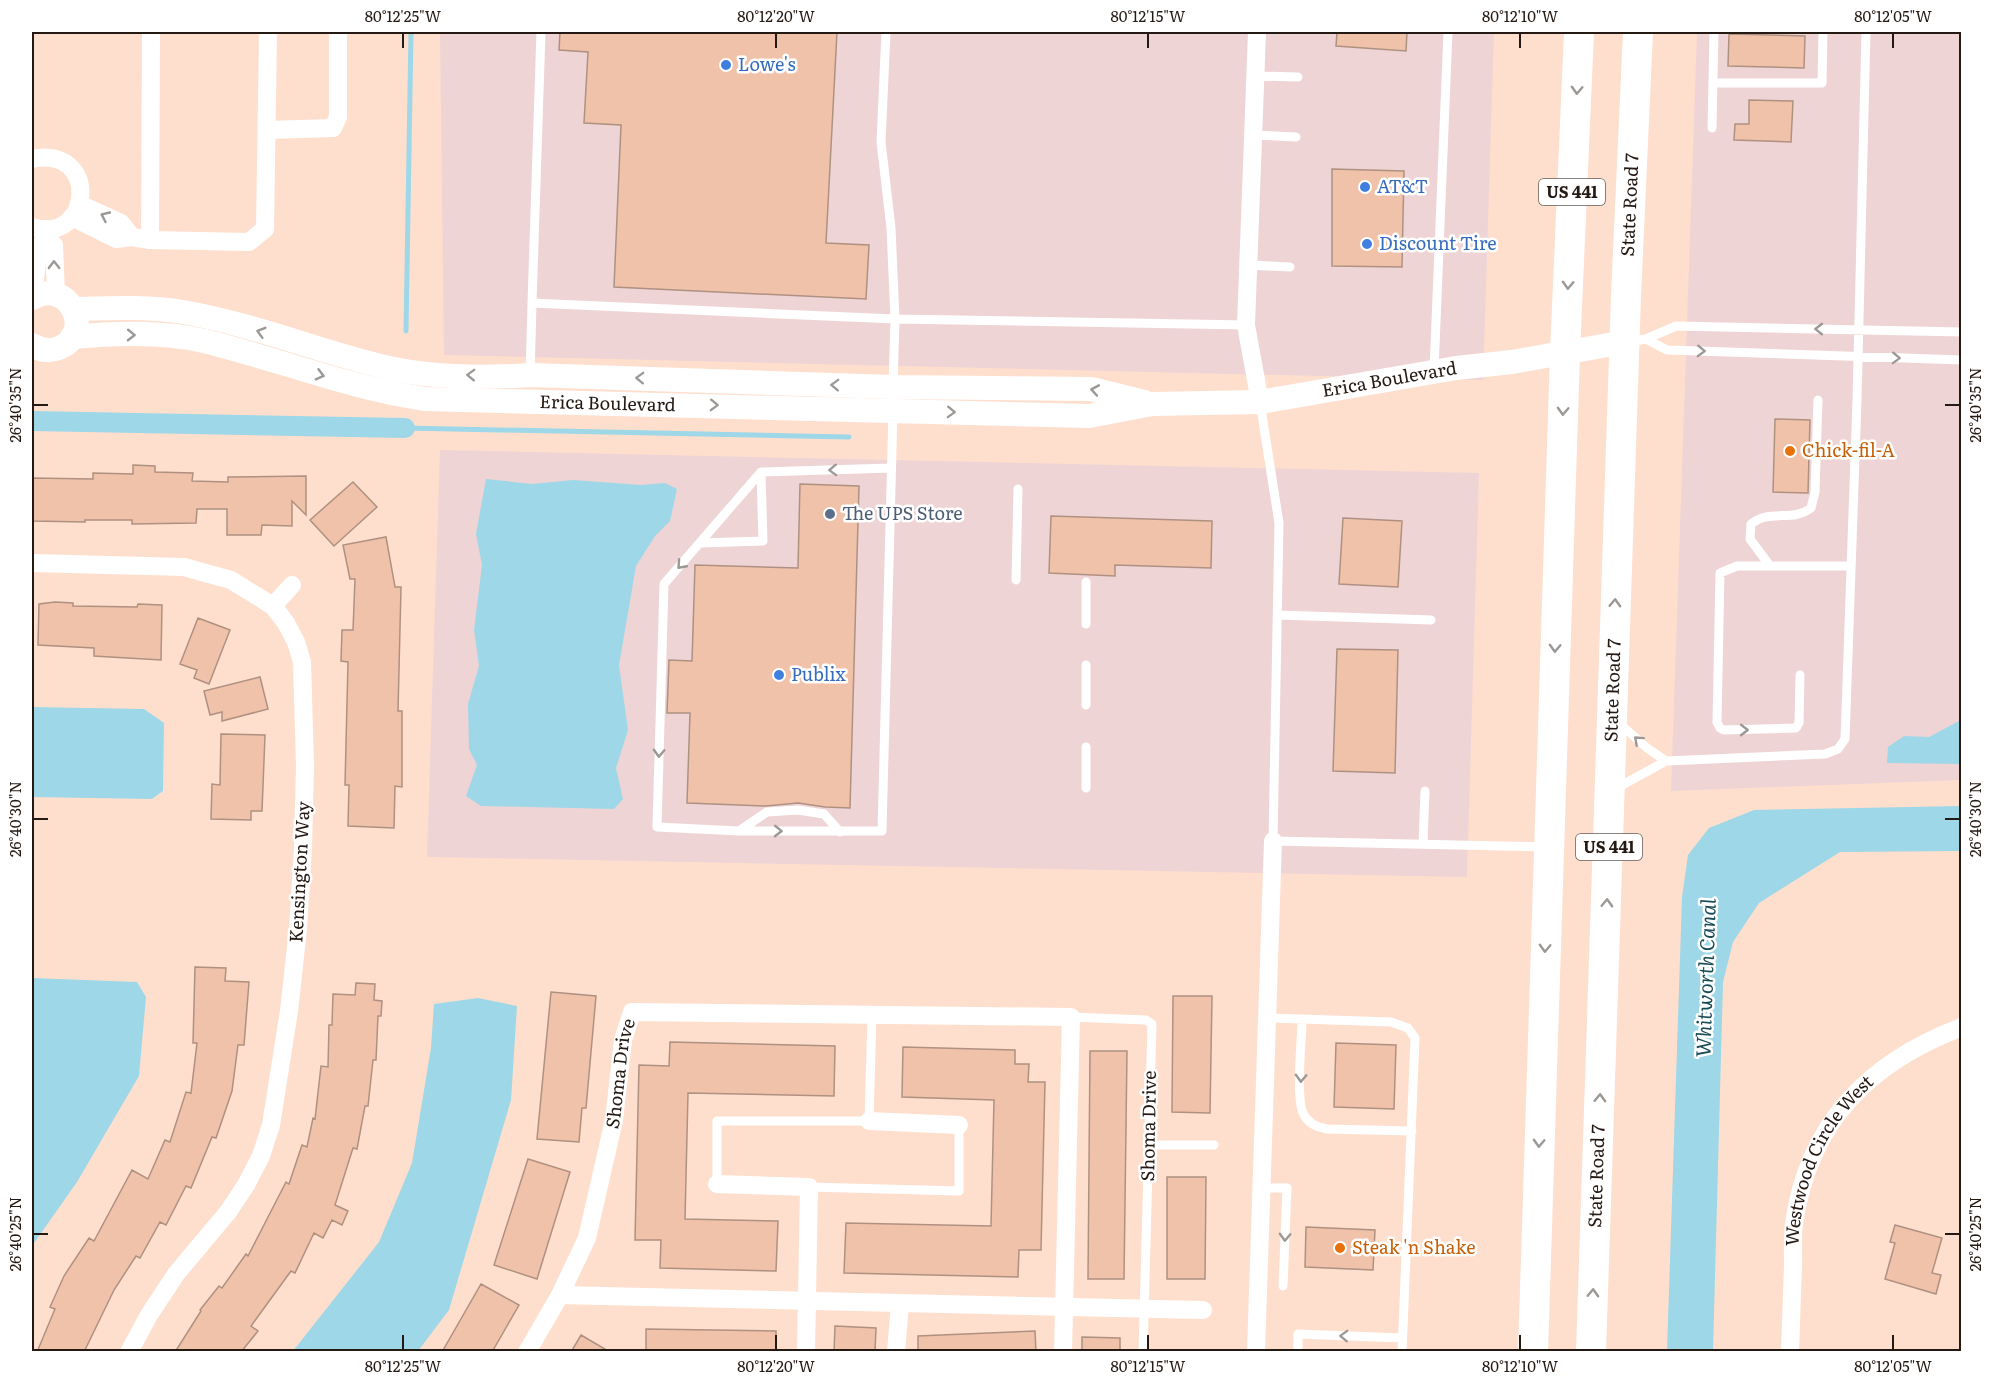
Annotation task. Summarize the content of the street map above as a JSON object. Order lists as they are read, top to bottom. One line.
{"streets":{"main road":["US 441","State Road 7"],"street":["Erica Boulevard","Kensington Way","Shoma Drive","Westwood Circle West"]},"crossings":[["US 441","Erica Boulevard"],["State Road 7","Erica Boulevard"]],"water":["Whitworth Canal"],"places":["Lowe's","AT&T","Discount Tire","Chick-fil-A","The UPS Store","Publix","Steak 'n Shake"],"coordinates":["80°12'25\"W","80°12'20\"W","80°12'15\"W","80°12'10\"W","80°12'05\"W","26°40'35\"N","26°40'30\"N","26°40'25\"N"]}
